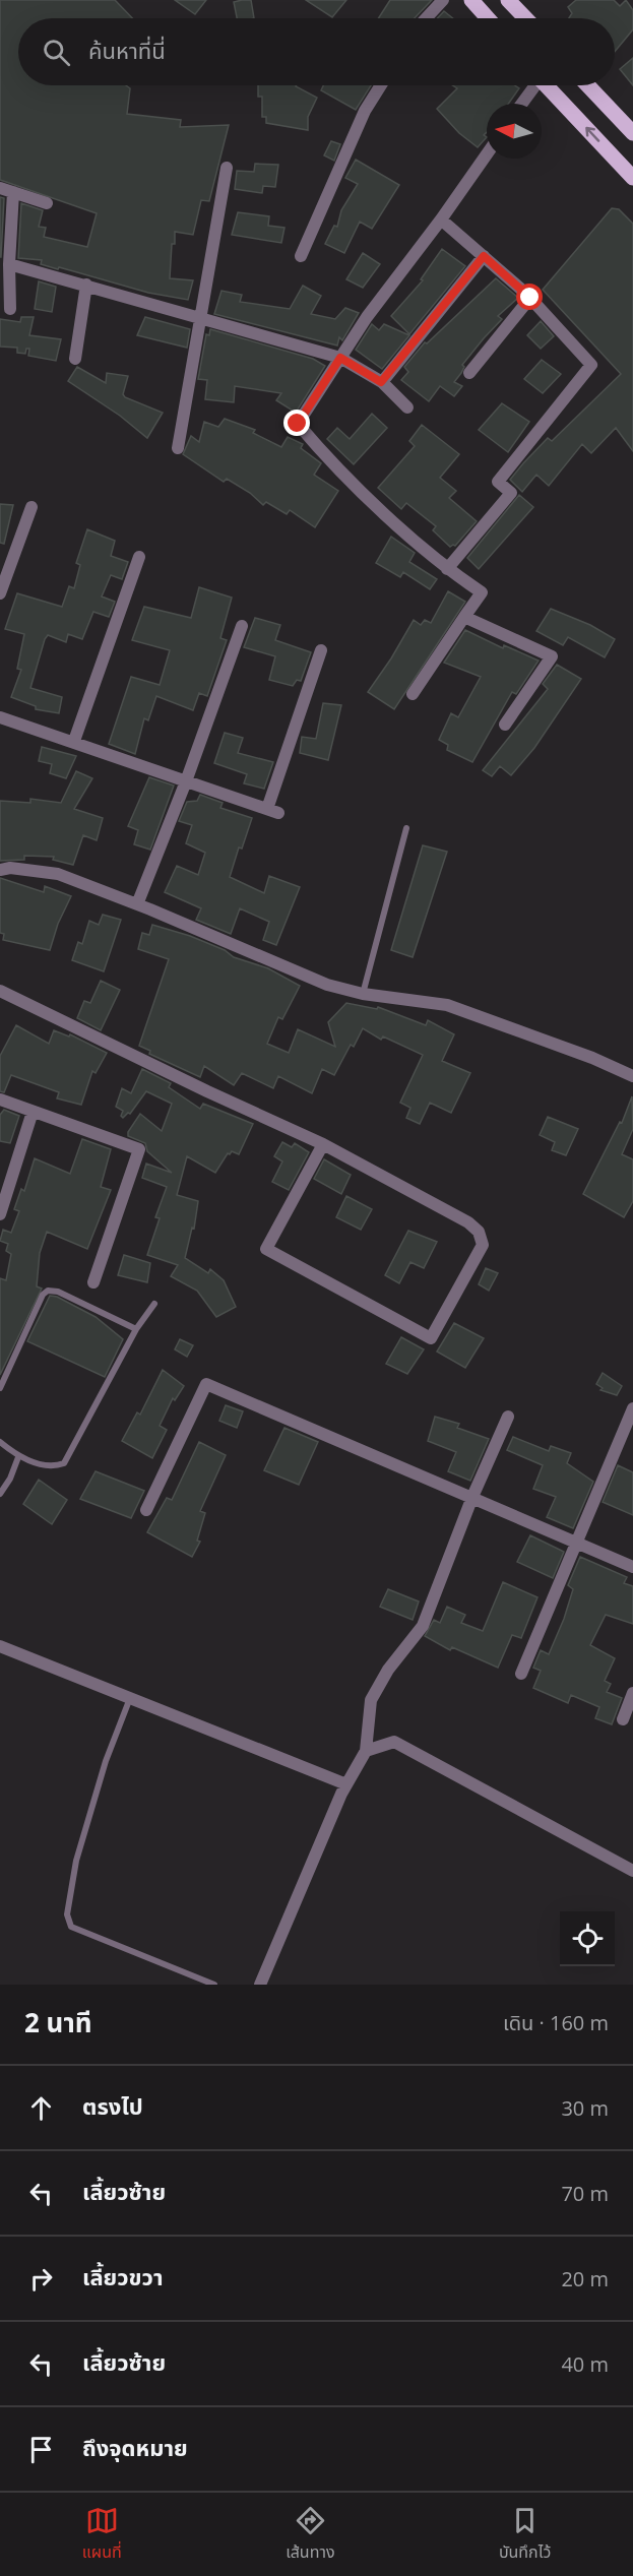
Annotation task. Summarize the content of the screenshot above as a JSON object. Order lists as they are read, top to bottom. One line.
{"north":"left","page":{"search":"ค้นหาที่นี่","heading":["2 นาที","เดิน · 160 m"],"list":[["ตรงไป","30 m"],["เลี้ยวซ้าย","70 m"],["เลี้ยวขวา","20 m"],["เลี้ยวซ้าย","40 m"],"ถึงจุดหมาย"],"nav":["แผนที่","เส้นทาง","บันทึกไว้"]}}
